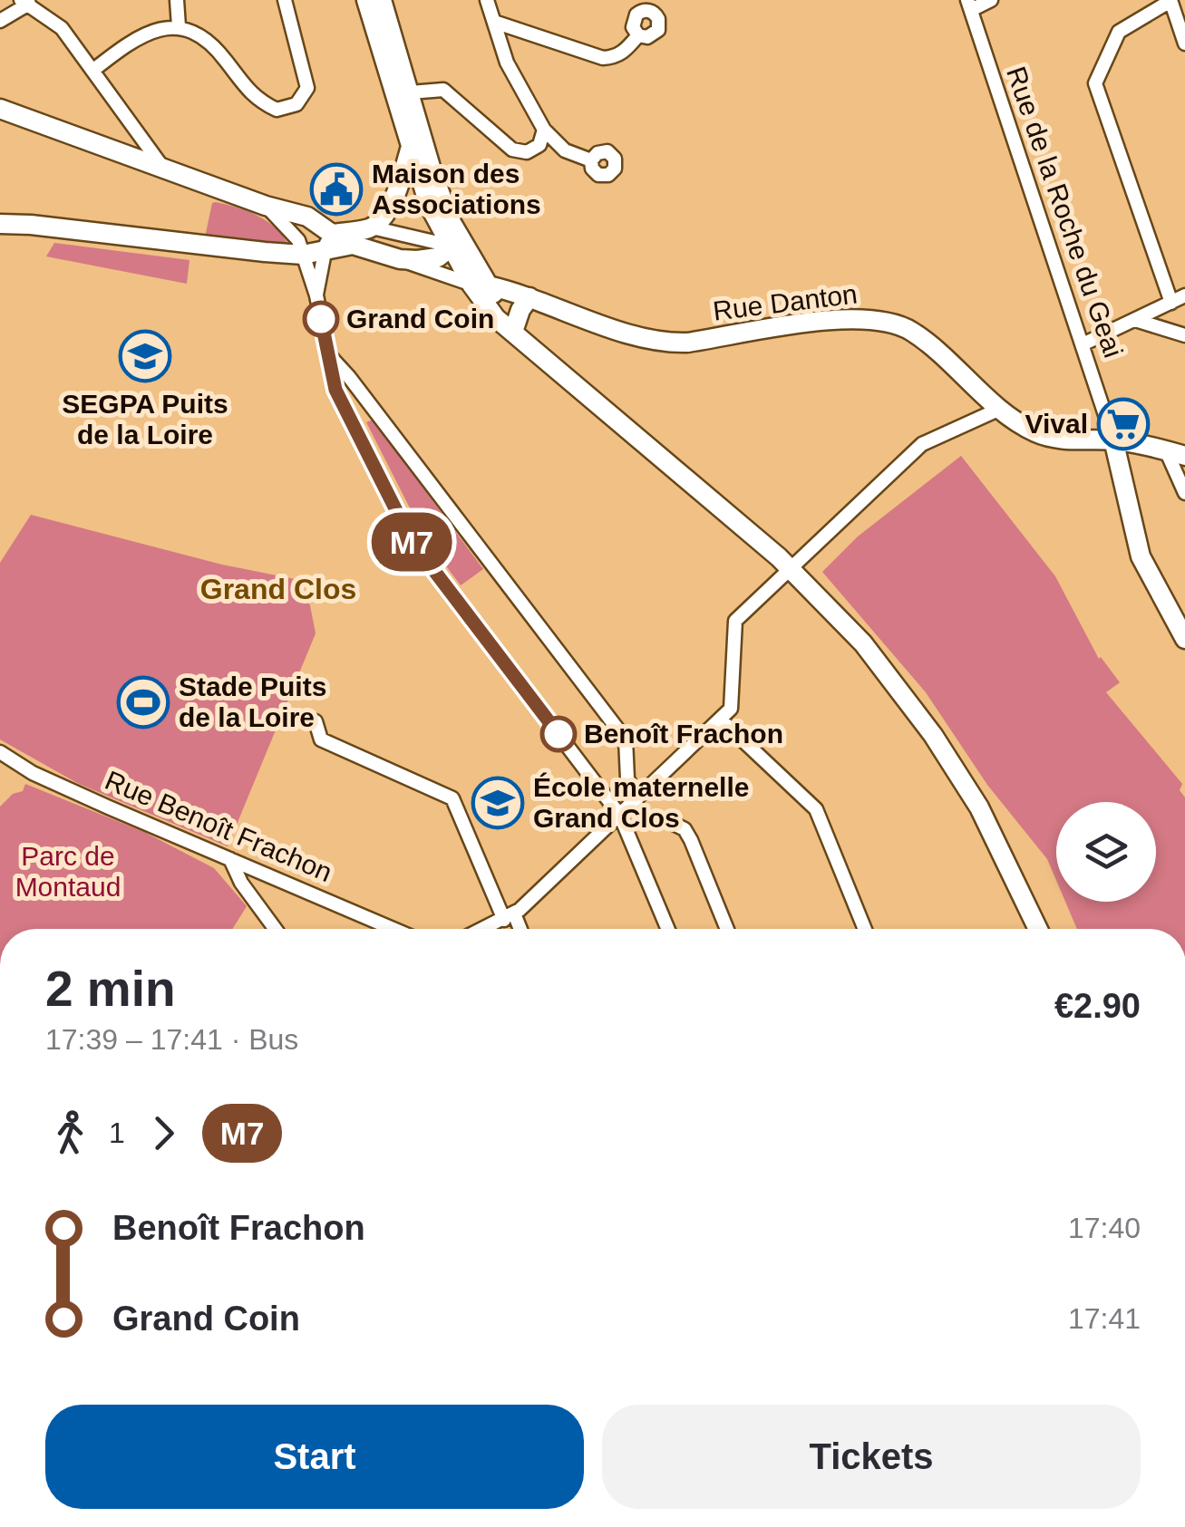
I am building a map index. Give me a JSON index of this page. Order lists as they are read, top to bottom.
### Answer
{
  "streets": {
    "street": ["Rue de la Roche du Geai", "Rue Danton", "Rue Benoît Frachon"]
  },
  "crossings": [
    ["Rue de la Roche du Geai", "Rue Danton"]
  ],
  "districts": ["Grand Clos"],
  "parks": ["Parc de Montaud"],
  "places": {
    "public building": ["Maison des Associations"],
    "other": ["Grand Coin", "Benoît Frachon"],
    "school or university": ["SEGPA Puits de la Loire", "École maternelle Grand Clos"],
    "supermarket": ["Vival"],
    "sports": ["Stade Puits de la Loire"]
  },
  "lines": ["bus line M7"],
  "page": {
    "on_map": "M7",
    "heading": ["2 min", "17:39 – 17:41 · Bus", "€2.90"],
    "legs": ["1", "M7"],
    "list": [
      {
        "name": "Benoît Frachon",
        "value": "17:40"
      },
      {
        "name": "Grand Coin",
        "value": "17:41"
      }
    ],
    "buttons": ["Start", "Tickets"]
  }
}
